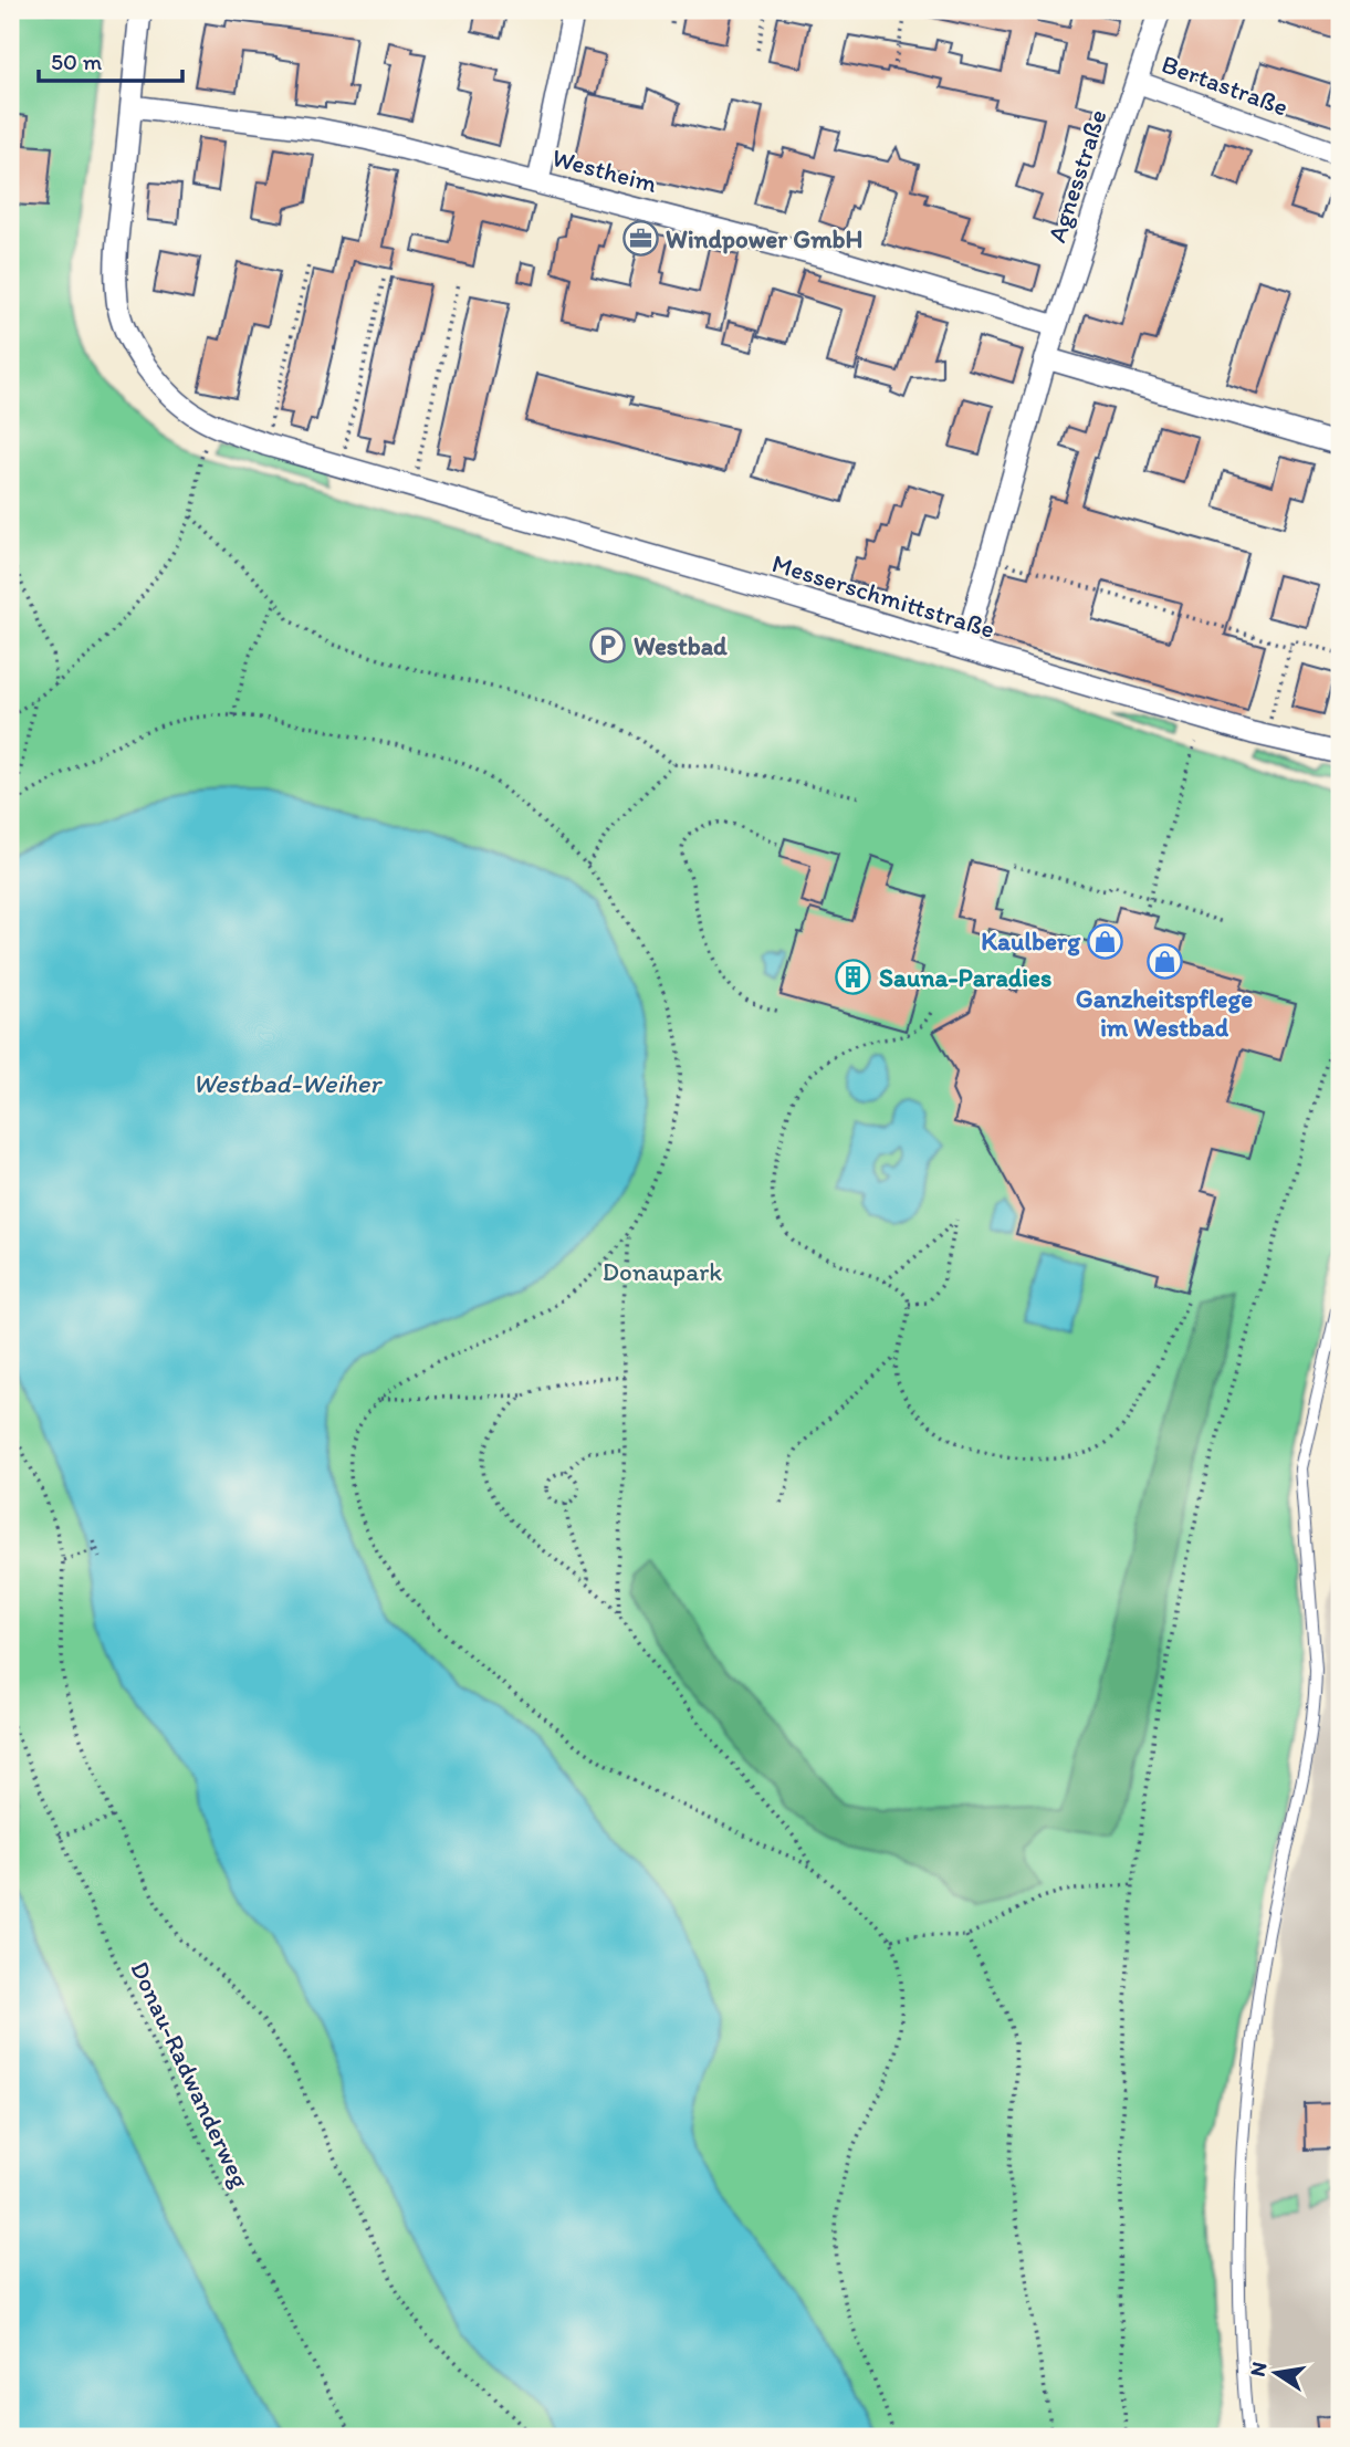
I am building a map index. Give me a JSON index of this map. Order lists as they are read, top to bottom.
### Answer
{
  "streets": {
    "street": [
      "Bertastraße",
      "Westheim",
      "Agnesstraße",
      "Messerschmittstraße"
    ],
    "path": ["Donau-Radwanderweg"]
  },
  "crossings": [
    ["Bertastraße", "Agnesstraße"],
    ["Westheim", "Agnesstraße"],
    ["Westheim", "Messerschmittstraße"],
    ["Agnesstraße", "Messerschmittstraße"]
  ],
  "water": ["Westbad-Weiher"],
  "parks": ["Donaupark"],
  "places": {
    "office": ["Windpower GmbH"],
    "parking": ["Westbad"],
    "shop": ["Kaulberg", "Ganzheitspflege im Westbad"],
    "building": ["Sauna-Paradies"]
  },
  "scale_bar": "50 m",
  "north": "left"
}
